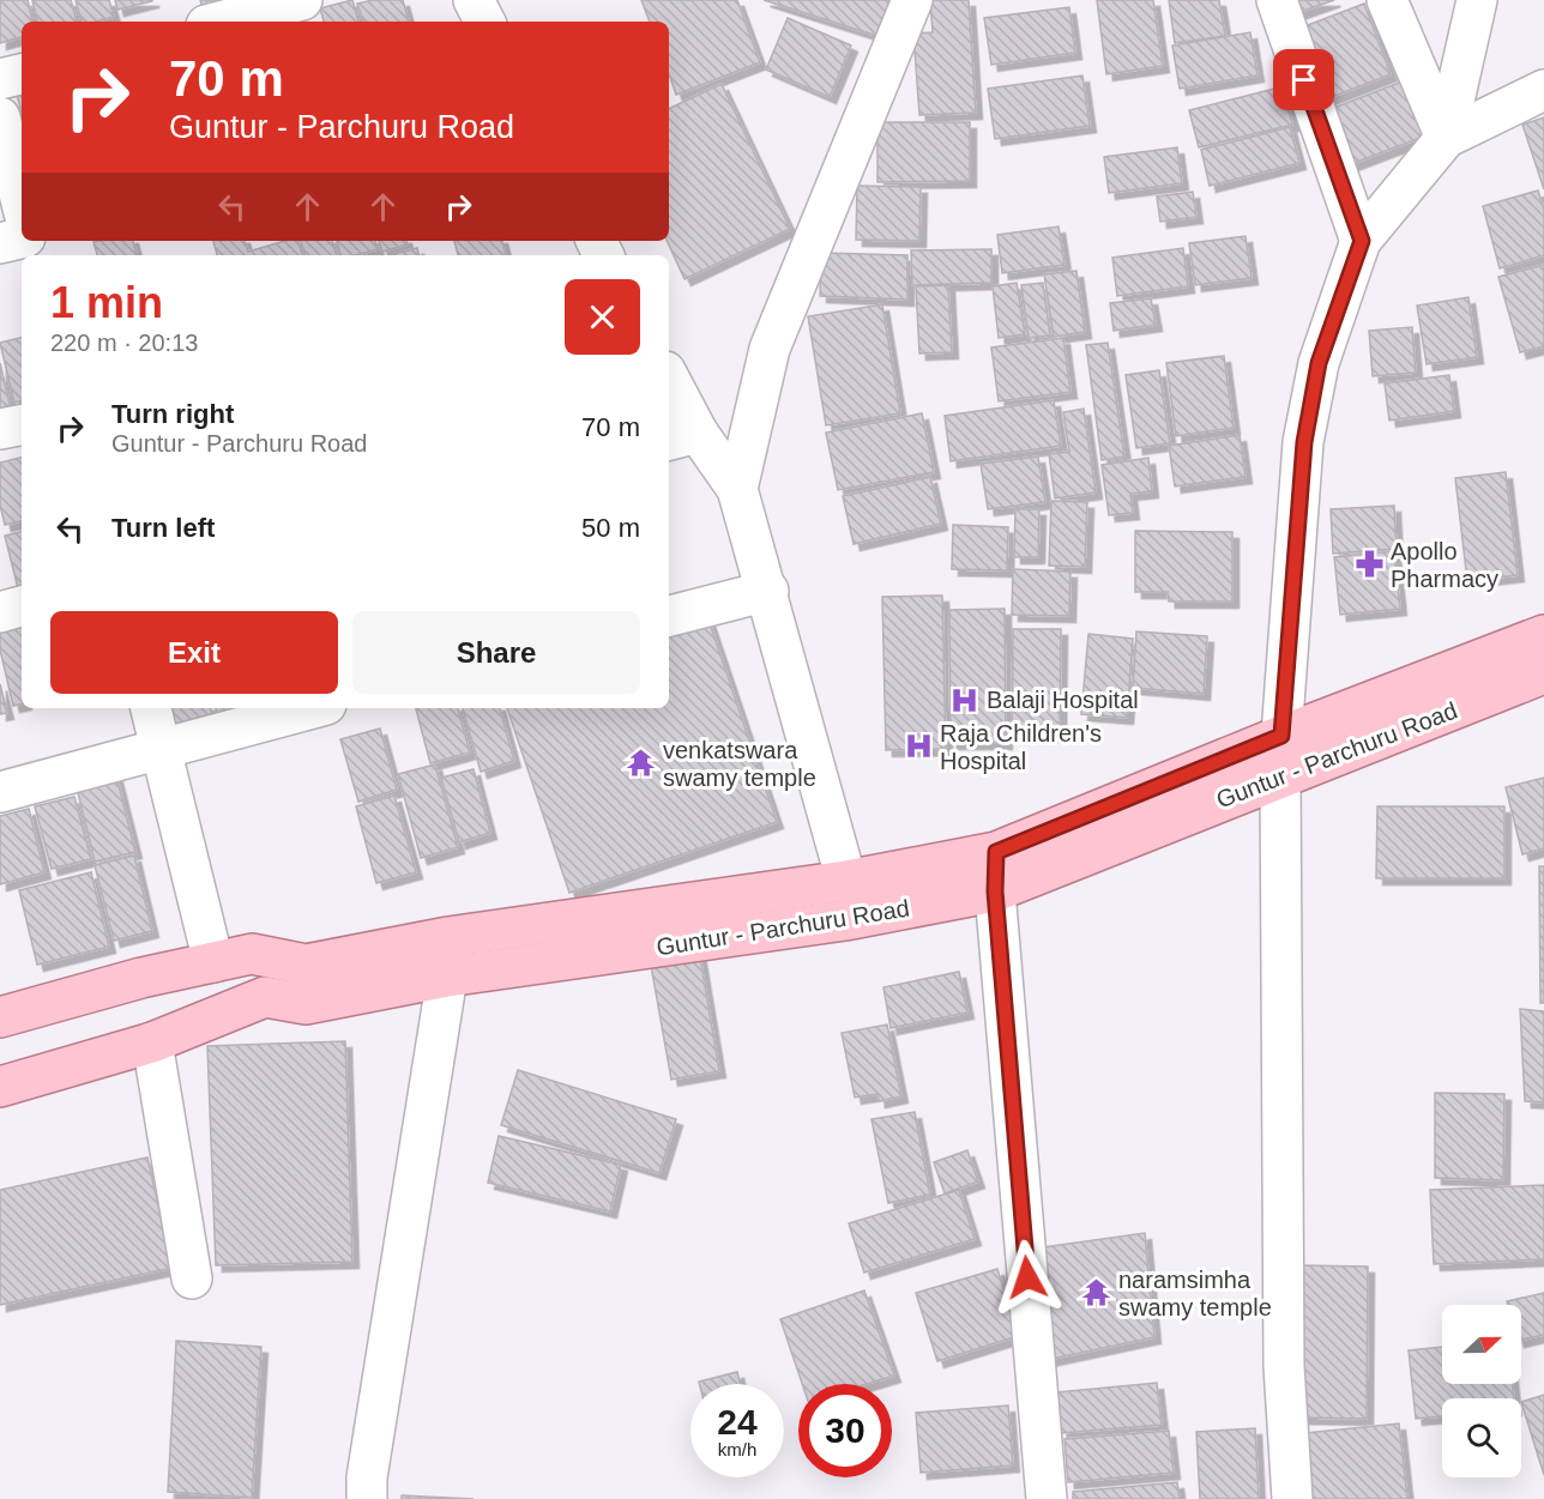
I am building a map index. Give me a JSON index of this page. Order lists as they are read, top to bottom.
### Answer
{
  "streets": {
    "main road": ["Guntur - Parchuru Road"]
  },
  "places": {
    "pharmacy": ["Apollo Pharmacy"],
    "hospital": ["Balaji Hospital", "Raja Children's Hospital"],
    "temple": ["venkatswara swamy temple", "naramsimha swamy temple"]
  },
  "north": "right",
  "page": {
    "turn": ["70 m", "Guntur - Parchuru Road"],
    "heading": ["1 min", "220 m · 20:13"],
    "list": [
      {
        "name": "Turn right",
        "note": "Guntur - Parchuru Road",
        "value": "70 m"
      },
      {
        "name": "Turn left",
        "value": "50 m"
      }
    ],
    "buttons": ["Exit", "Share"],
    "speed": "24 km/h",
    "limit": "30"
  }
}
